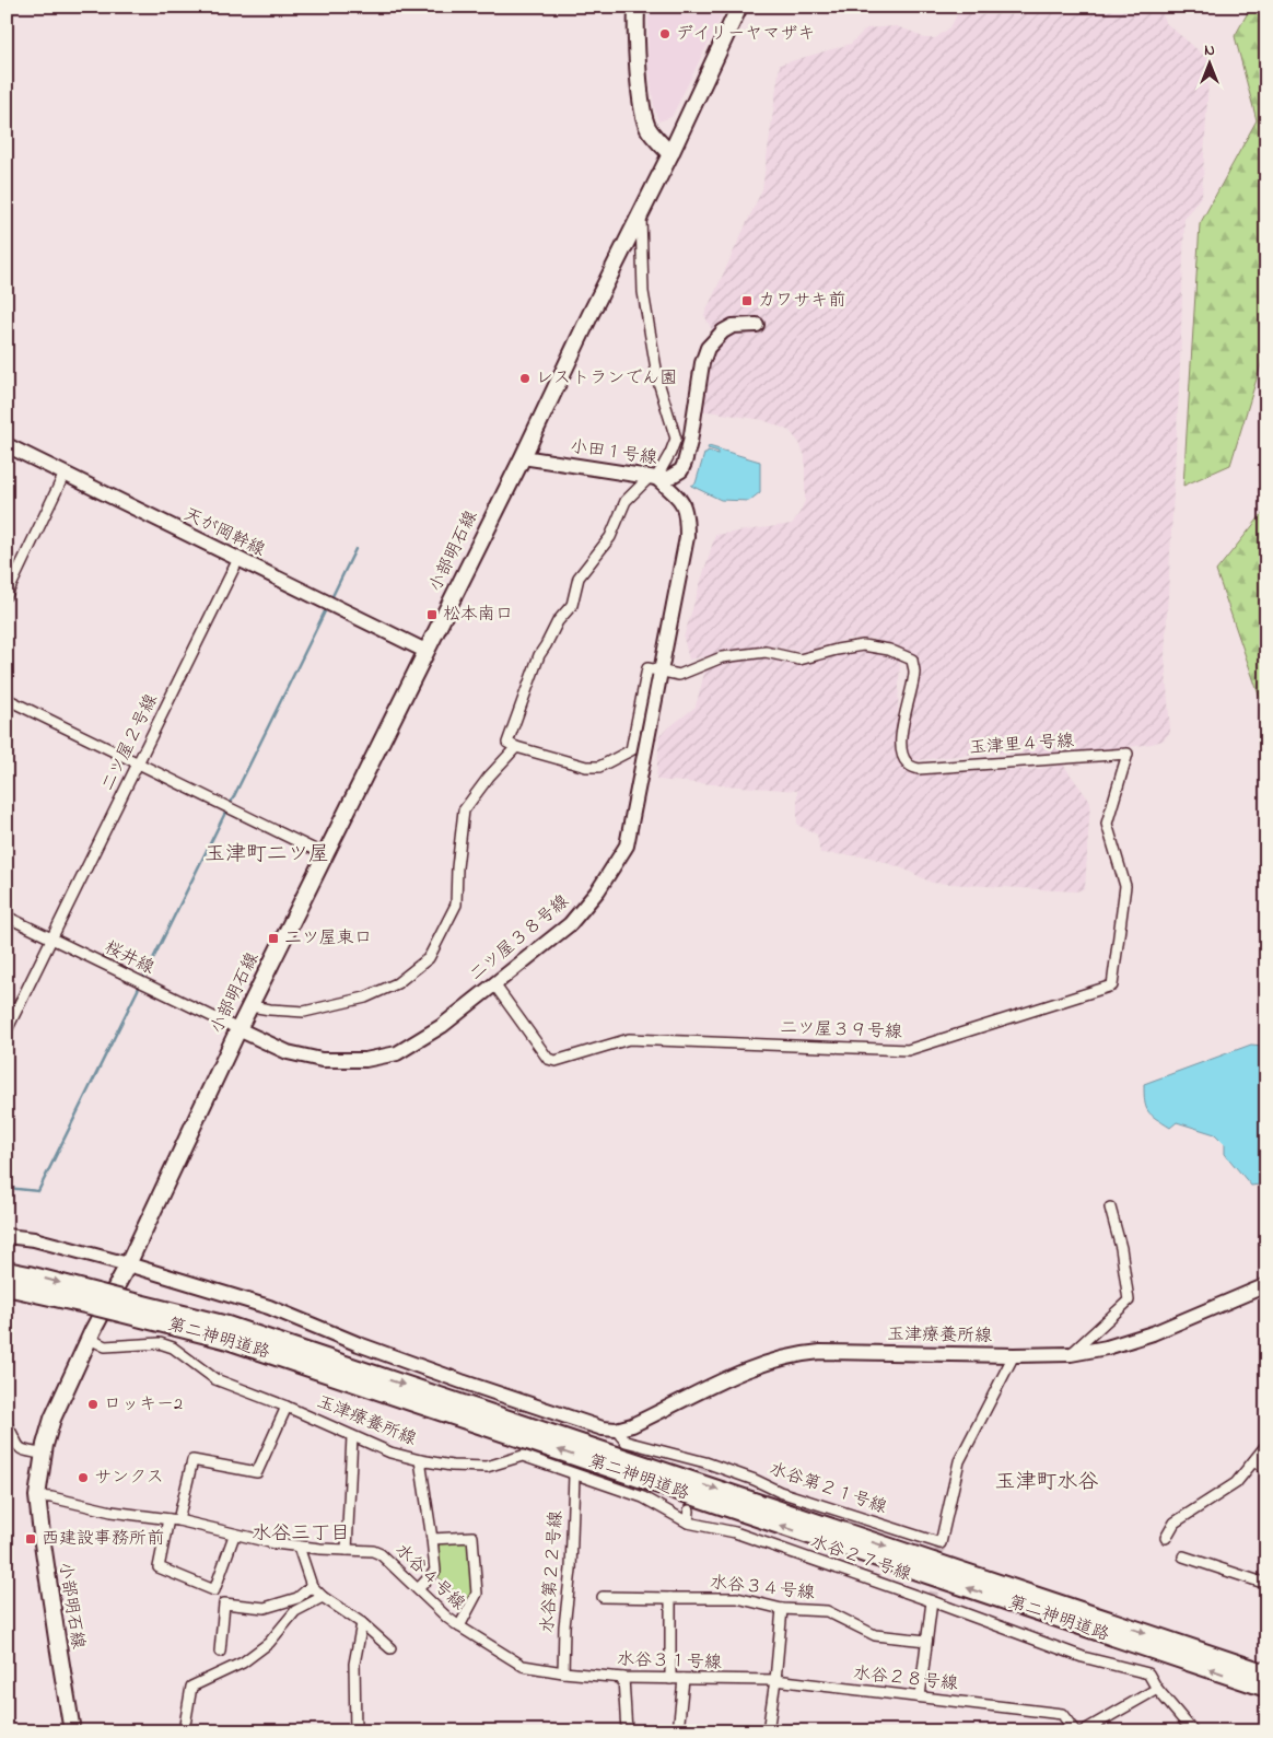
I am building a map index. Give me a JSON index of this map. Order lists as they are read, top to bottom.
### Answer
{
  "streets": {
    "highway": ["第二神明道路"],
    "main road": ["小部明石線"],
    "street": [
      "小田１号線",
      "天が岡幹線",
      "二ツ屋２号線",
      "玉津里４号線",
      "二ツ屋３８号線",
      "桜井線",
      "二ツ屋３９号線",
      "玉津療養所線",
      "水谷第２１号線",
      "水谷２７号線",
      "水谷第２２号線",
      "水谷４号線",
      "水谷３４号線",
      "水谷３１号線",
      "水谷２８号線"
    ]
  },
  "crossings": [
    ["小田１号線", "小部明石線"],
    ["小田１号線", "二ツ屋３８号線"],
    ["天が岡幹線", "小部明石線"],
    ["天が岡幹線", "二ツ屋２号線"],
    ["小部明石線", "二ツ屋３８号線"],
    ["小部明石線", "桜井線"],
    ["小部明石線", "玉津療養所線"],
    ["小部明石線", "水谷４号線"],
    ["二ツ屋２号線", "桜井線"],
    ["玉津里４号線", "二ツ屋３８号線"],
    ["玉津里４号線", "二ツ屋３９号線"],
    ["二ツ屋３８号線", "桜井線"],
    ["二ツ屋３８号線", "二ツ屋３９号線"],
    ["玉津療養所線", "水谷第２１号線"],
    ["玉津療養所線", "水谷２７号線"],
    ["玉津療養所線", "水谷第２２号線"],
    ["水谷第２２号線", "水谷４号線"],
    ["水谷第２２号線", "水谷３１号線"],
    ["水谷４号線", "水谷３１号線"],
    ["水谷３１号線", "水谷２８号線"]
  ],
  "districts": ["玉津町二ツ屋", "玉津町水谷", "水谷三丁目"],
  "places": {
    "other": [
      "デイリーヤマザキ",
      "レストランでん園",
      "ロッキー2",
      "サンクス"
    ],
    "transit": [
      "カワサキ前",
      "松本南口",
      "二ツ屋東口",
      "西建設事務所前"
    ]
  },
  "north": "top"
}
